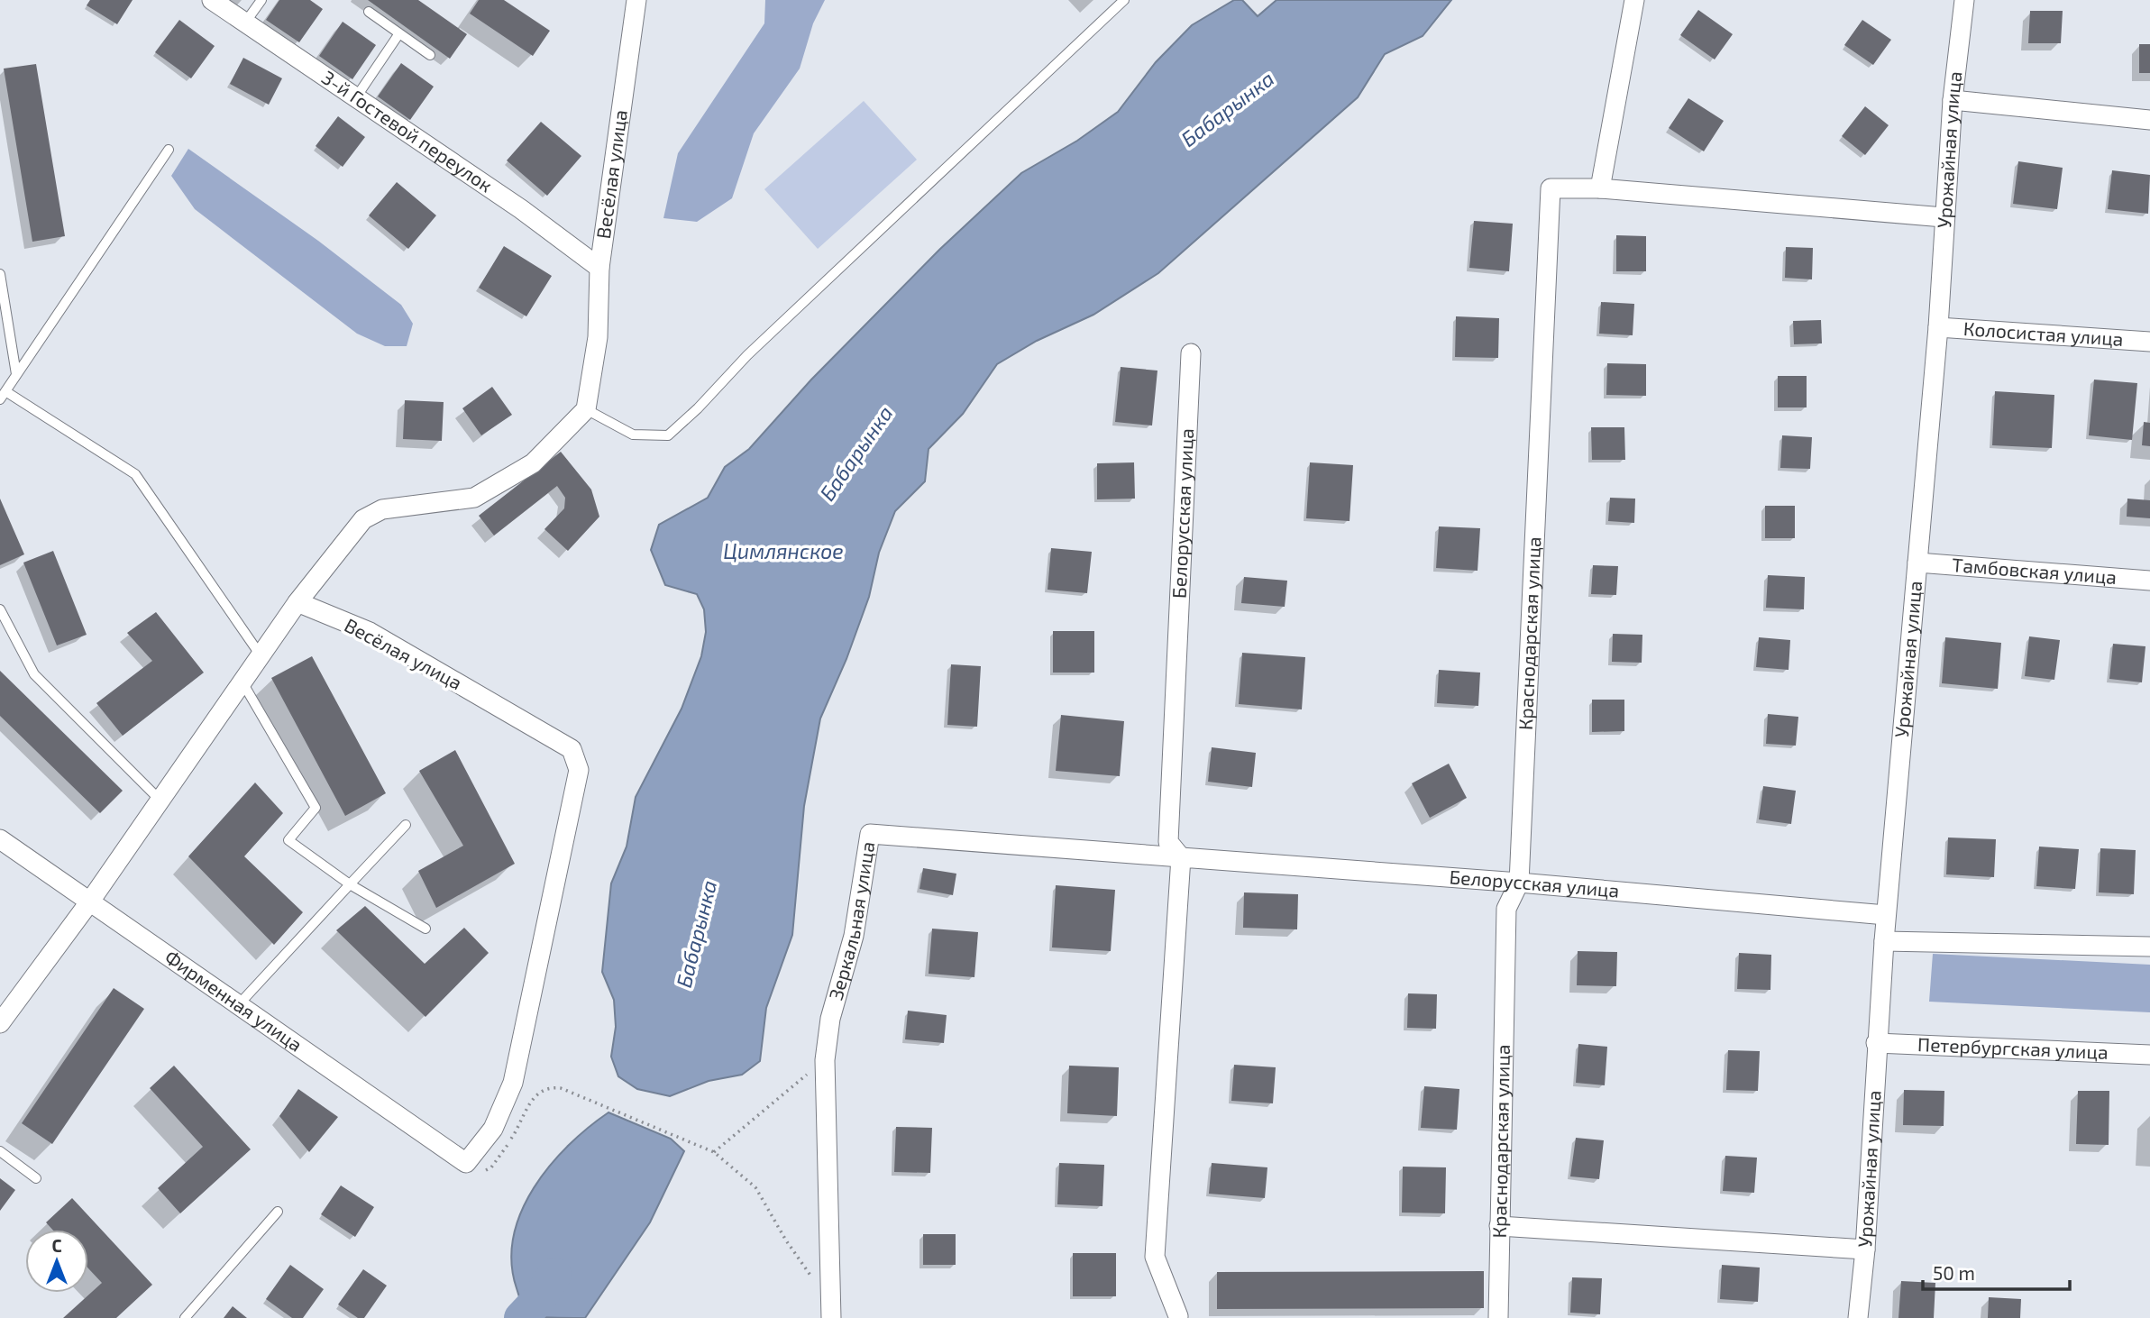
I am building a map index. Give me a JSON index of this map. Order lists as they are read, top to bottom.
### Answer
{
  "streets": {
    "street": [
      "3-й Гостевой переулок",
      "Урожайная улица",
      "Весёлая улица",
      "Колосистая улица",
      "Белорусская улица",
      "Тамбовская улица",
      "Краснодарская улица",
      "Зеркальная улица",
      "Фирменная улица",
      "Петербургская улица"
    ]
  },
  "crossings": [
    ["3-й Гостевой переулок", "Весёлая улица"],
    ["Урожайная улица", "Колосистая улица"],
    ["Урожайная улица", "Белорусская улица"],
    ["Урожайная улица", "Тамбовская улица"],
    ["Урожайная улица", "Петербургская улица"],
    ["Весёлая улица", "Фирменная улица"],
    ["Белорусская улица", "Краснодарская улица"],
    ["Белорусская улица", "Зеркальная улица"]
  ],
  "water": ["Бабарынка", "Цимлянское"],
  "scale_bar": "50 m",
  "north": "top"
}
